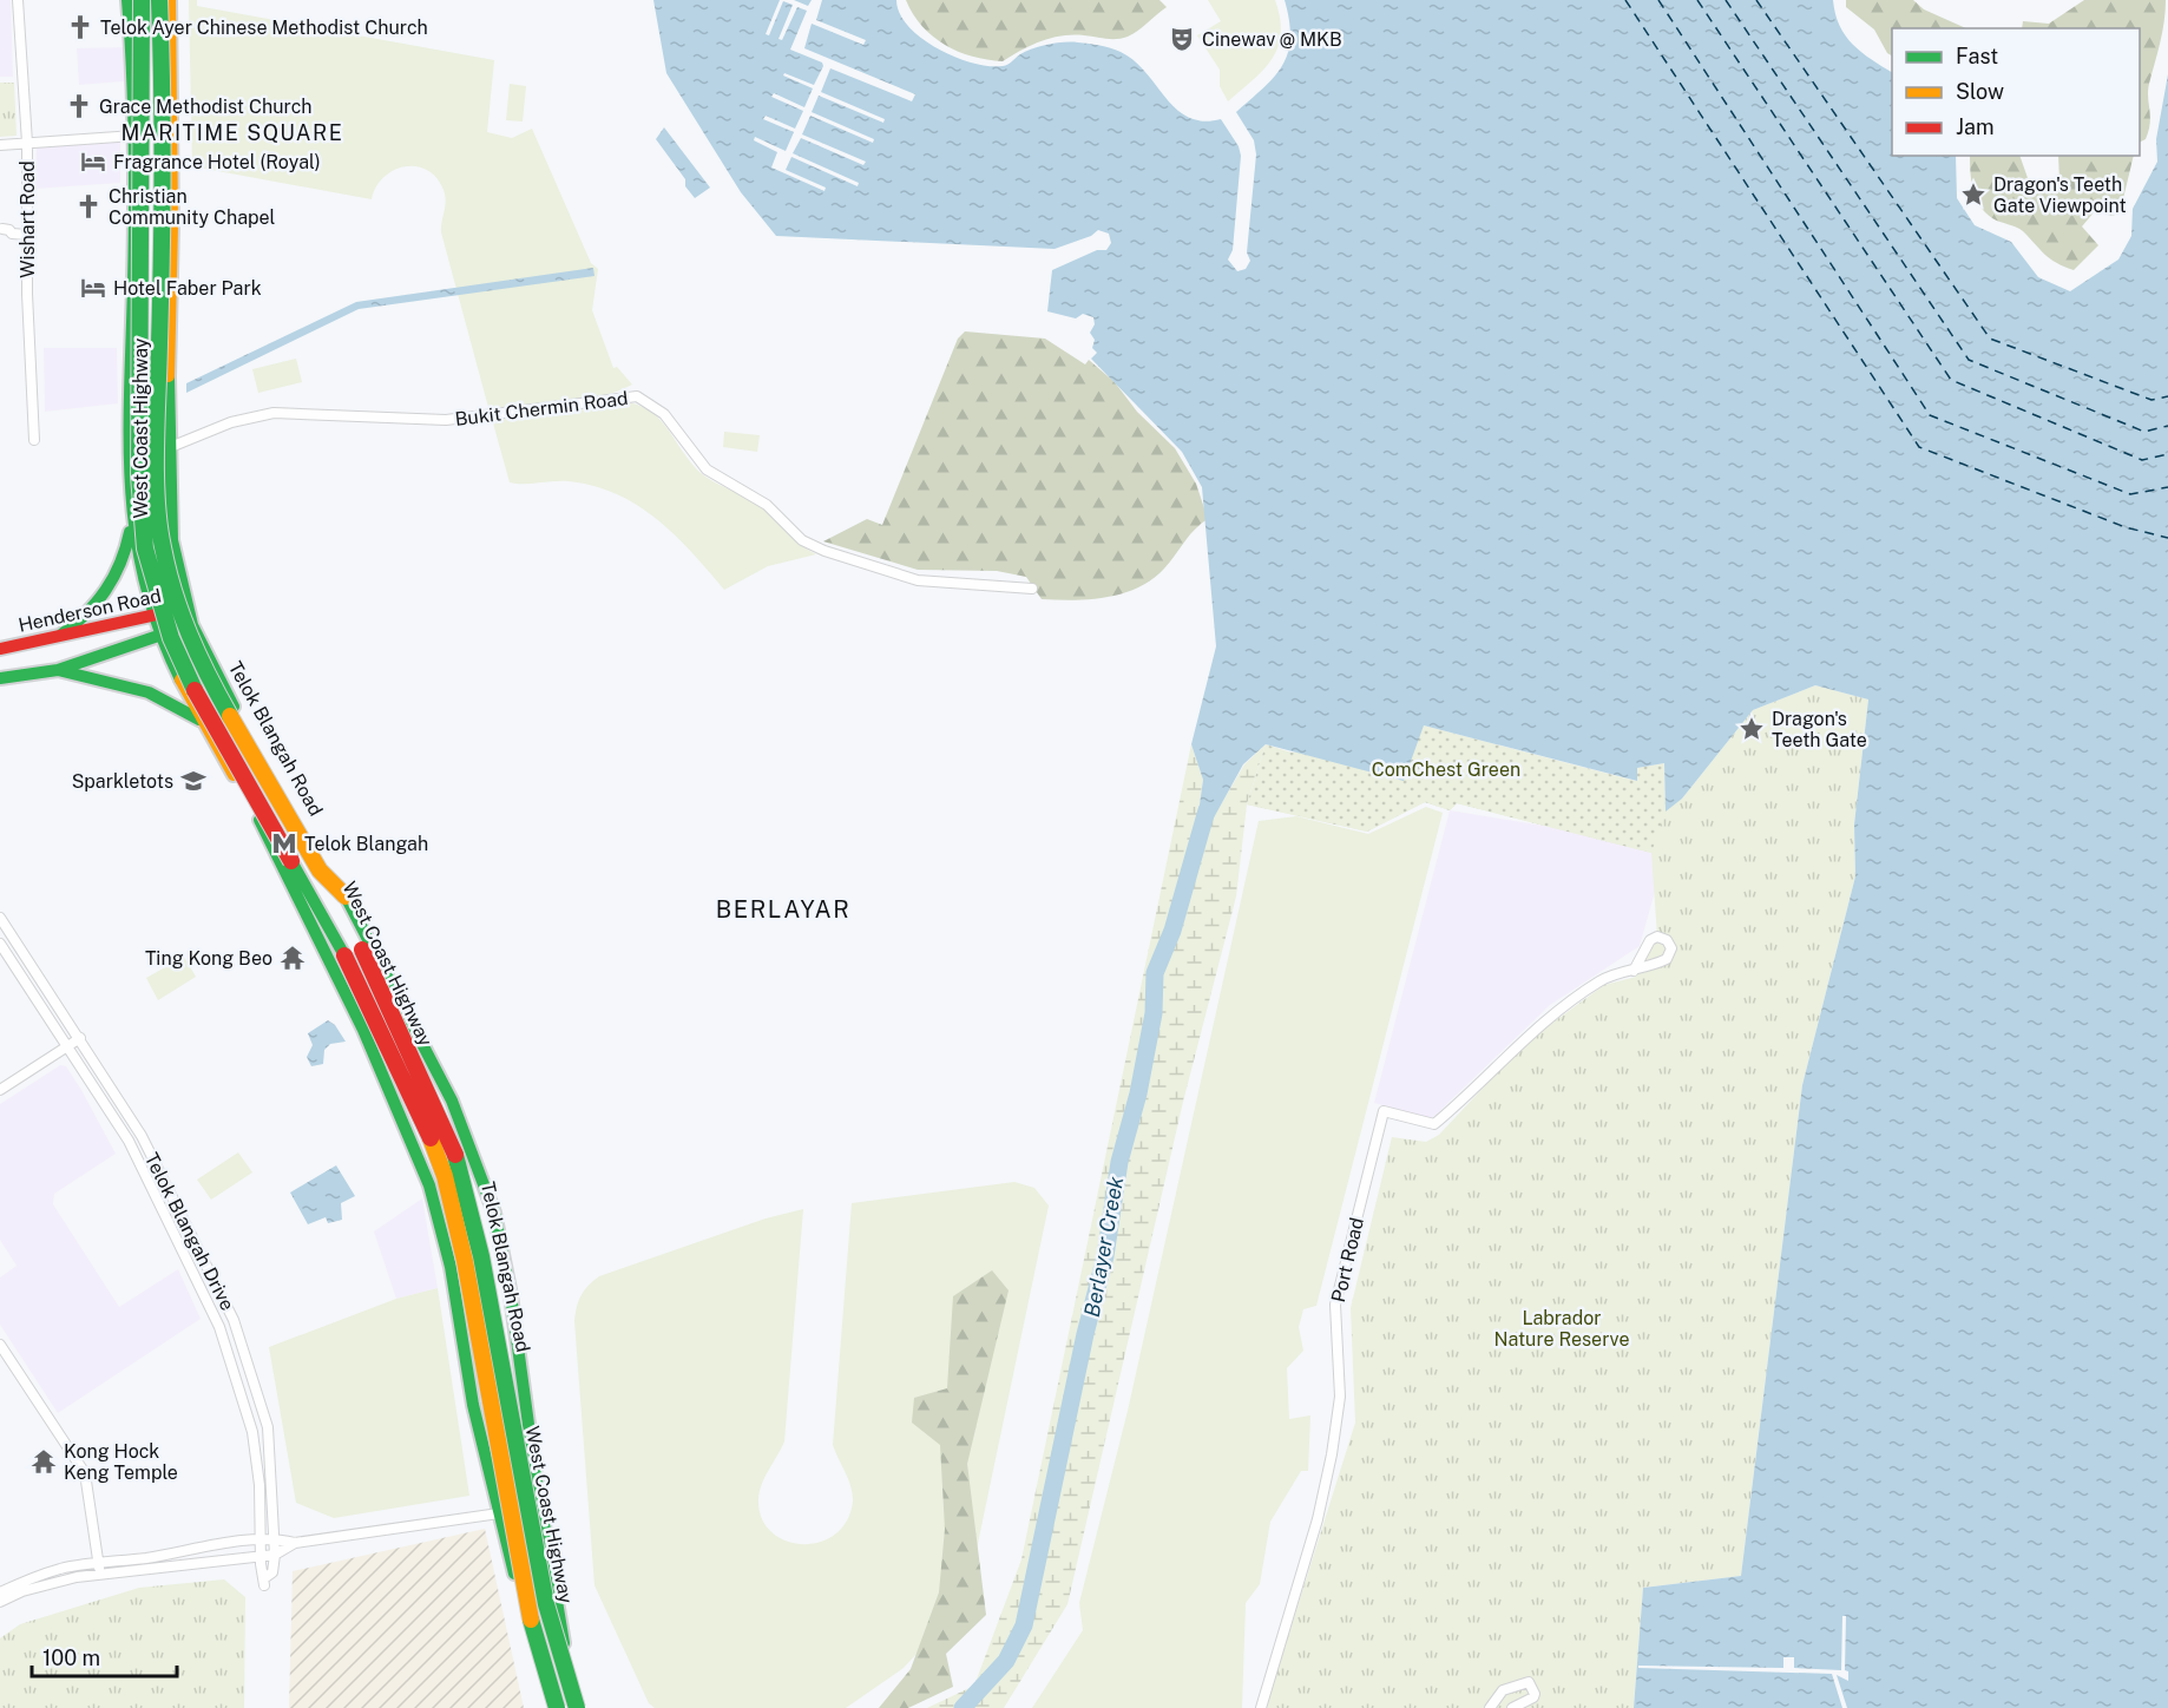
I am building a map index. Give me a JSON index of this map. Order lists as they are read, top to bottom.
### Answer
{
  "streets": {
    "main road": ["West Coast Highway", "Henderson Road", "Telok Blangah Road"],
    "street": [
      "Wishart Road",
      "Bukit Chermin Road",
      "Telok Blangah Drive",
      "Port Road"
    ]
  },
  "crossings": [
    ["Bukit Chermin Road", "Telok Blangah Road"],
    ["Henderson Road", "Telok Blangah Road"]
  ],
  "districts": ["MARITIME SQUARE", "BERLAYAR"],
  "water": ["Berlayer Creek"],
  "parks": ["ComChest Green", "Labrador Nature Reserve"],
  "places": {
    "church": ["Telok Ayer Chinese Methodist Church", "Grace Methodist Church", "Christian Community Chapel"],
    "theatre": ["Cinewav @ MKB"],
    "hotel": ["Fragrance Hotel (Royal)", "Hotel Faber Park"],
    "place": ["Dragon's Teeth Gate Viewpoint", "Dragon's Teeth Gate"],
    "school or university": ["Sparkletots"],
    "metro station": ["Telok Blangah"],
    "temple": ["Ting Kong Beo", "Kong Hock Keng Temple"]
  },
  "legend": ["Fast", "Slow", "Jam"],
  "scale_bar": "100 m"
}
